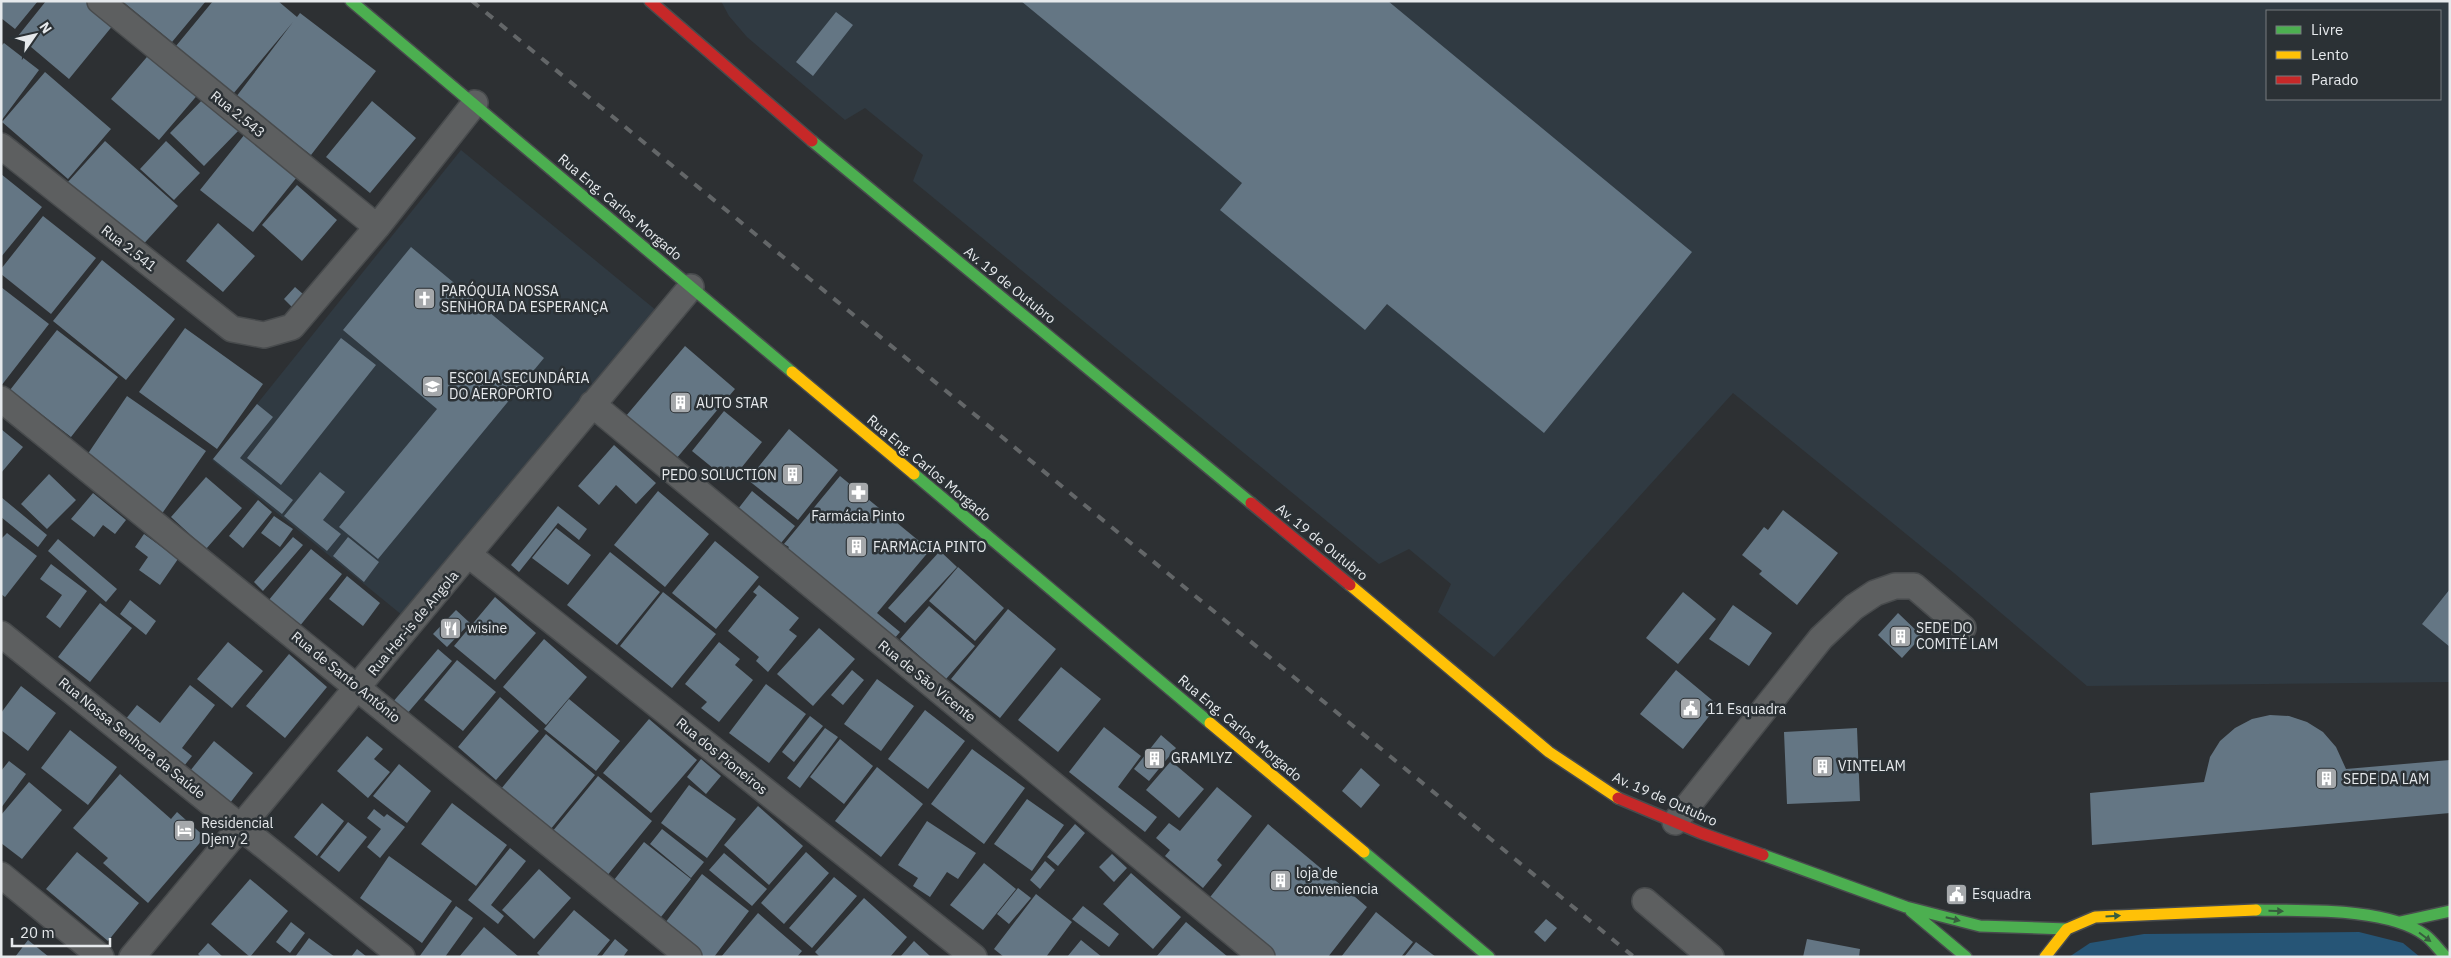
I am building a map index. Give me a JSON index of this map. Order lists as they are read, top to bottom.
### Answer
{
  "streets": {
    "street": [
      "Rua 2.543",
      "Rua Eng. Carlos Morgado",
      "Rua 2.541",
      "Av. 19 de Outubro",
      "Rua Her-is de Angola",
      "Rua de Santo António",
      "Rua de São Vicente",
      "Rua Nossa Senhora da Saúde",
      "Rua dos Pioneiros"
    ]
  },
  "crossings": [
    ["Rua 2.543", "Rua 2.541"],
    ["Rua Eng. Carlos Morgado", "Rua Her-is de Angola"],
    ["Rua Her-is de Angola", "Rua de Santo António"],
    ["Rua Her-is de Angola", "Rua de São Vicente"],
    ["Rua Her-is de Angola", "Rua Nossa Senhora da Saúde"],
    ["Rua Her-is de Angola", "Rua dos Pioneiros"]
  ],
  "places": {
    "church": ["PARÓQUIA NOSSA SENHORA DA ESPERANÇA"],
    "school or university": ["ESCOLA SECUNDÁRIA DO AEROPORTO"],
    "building": [
      "AUTO STAR",
      "PEDO SOLUCTION",
      "FARMACIA PINTO",
      "SEDE DO COMITÉ LAM",
      "GRAMLYZ",
      "VINTELAM",
      "SEDE DA LAM",
      "loja de conveniencia"
    ],
    "pharmacy": ["Farmácia Pinto"],
    "restaurant": ["wisine"],
    "public building": ["11 Esquadra", "Esquadra"],
    "hotel": ["Residencial Djeny 2"]
  },
  "legend": ["Livre", "Lento", "Parado"],
  "scale_bar": "20 m",
  "north": "top right"
}
